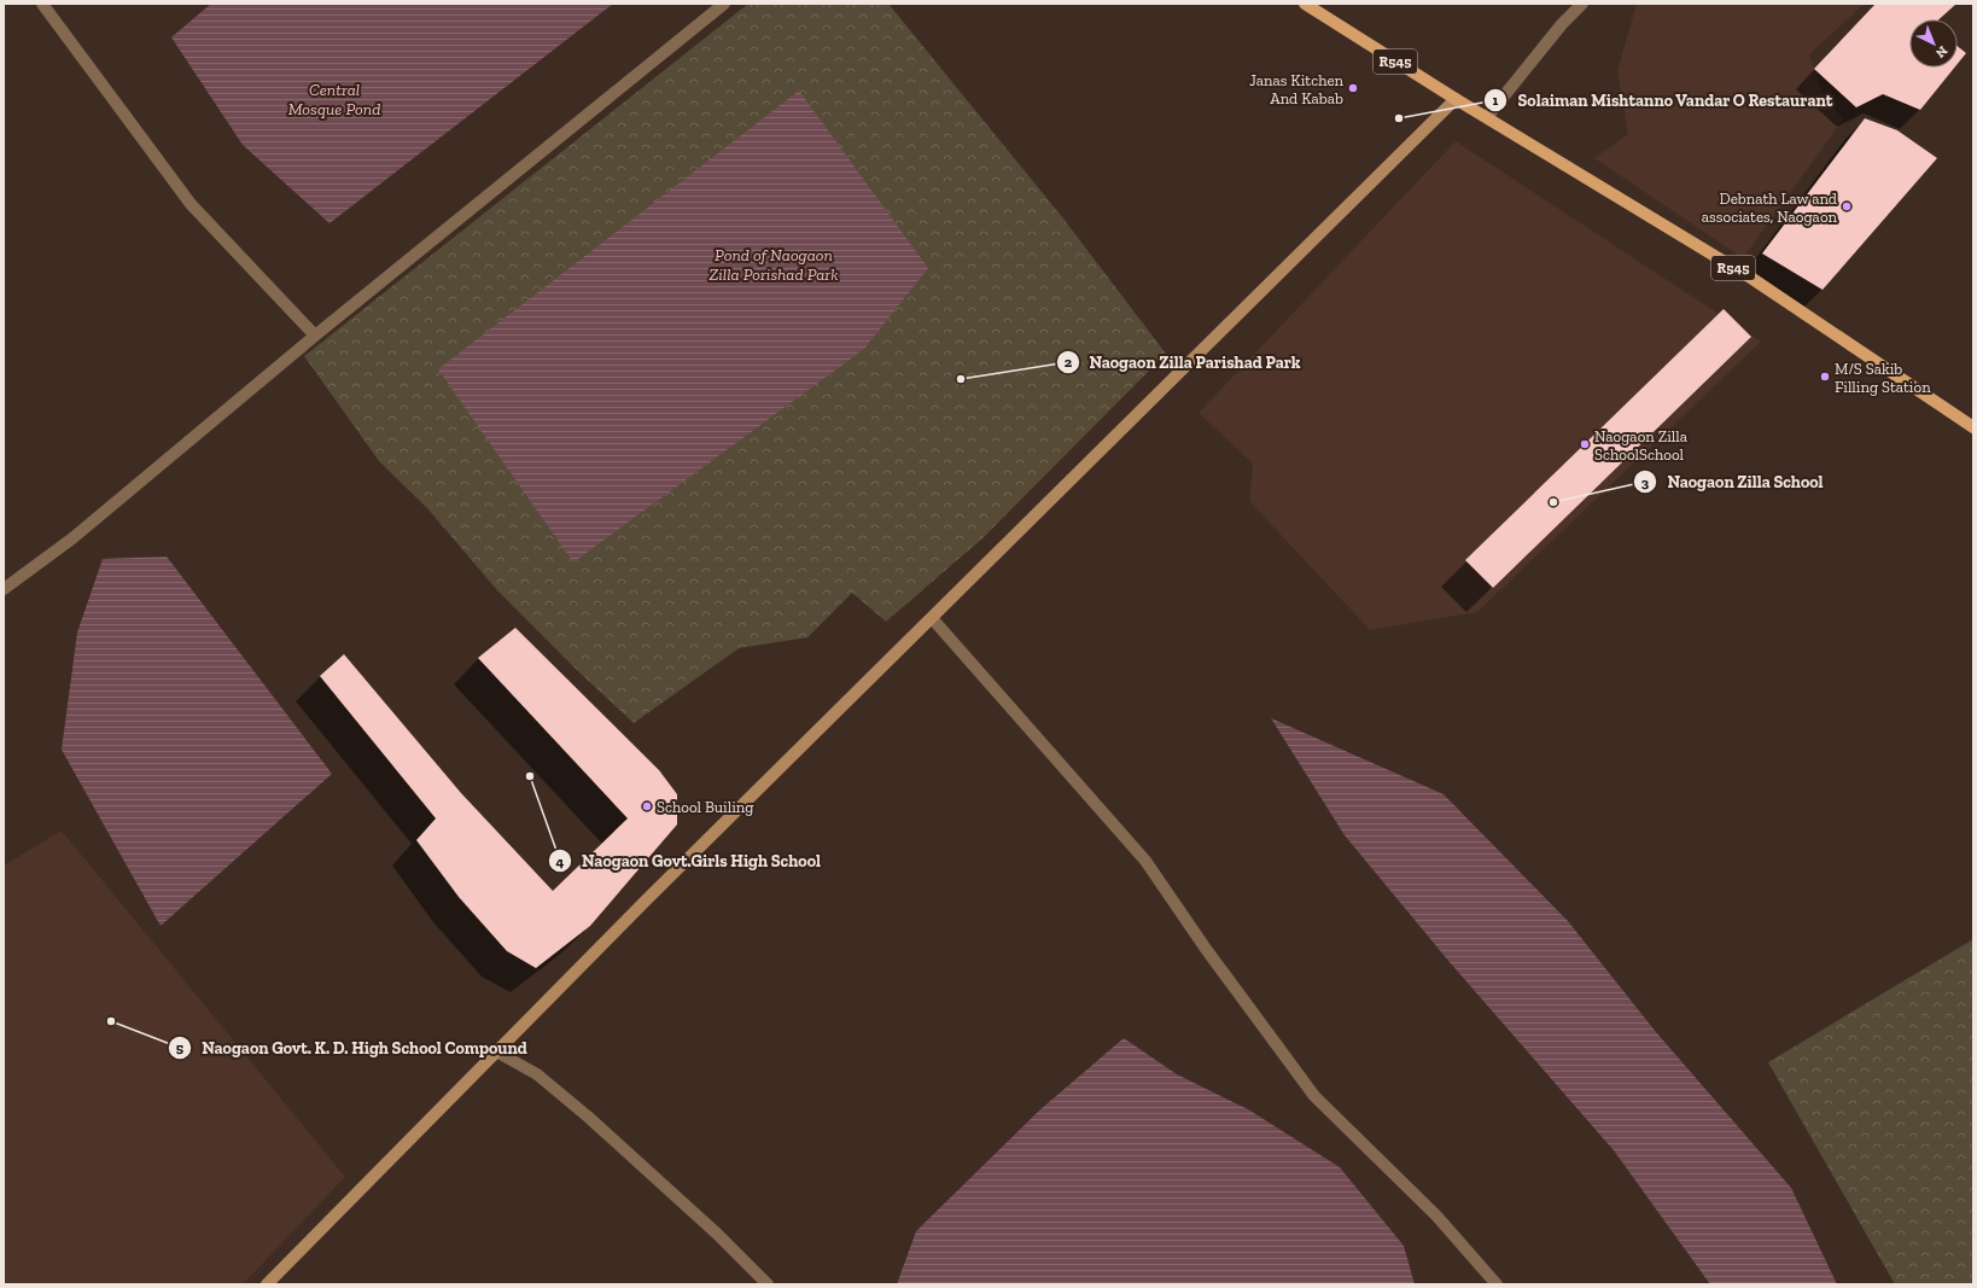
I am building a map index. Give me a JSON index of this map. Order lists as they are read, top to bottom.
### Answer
{
  "streets": {
    "main road": ["R545"]
  },
  "water": ["Central Mosque Pond", "Pond of Naogaon Zilla Porishad Park"],
  "places": [
    "Janas Kitchen And Kabab",
    "Solaiman Mishtanno Vandar O Restaurant",
    "Debnath Law and associates, Naogaon",
    "M/S Sakib Filling Station",
    "Naogaon Zilla Parishad Park",
    "Naogaon Zilla SchoolSchool",
    "Naogaon Zilla School",
    "Naogaon Govt.Girls High School",
    "School Builing",
    "Naogaon Govt. K. D. High School Compound"
  ],
  "north": "bottom right"
}
